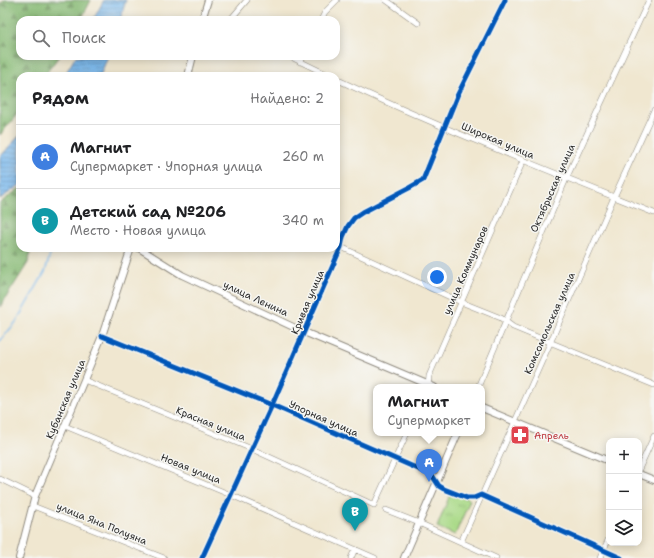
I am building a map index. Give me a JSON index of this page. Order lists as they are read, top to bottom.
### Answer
{
  "streets": {
    "street": [
      "Широкая улица",
      "Октябрьская улица",
      "улица Коммунаров",
      "улица Ленина",
      "Кривая улица",
      "Комсомольская улица",
      "Кубанская улица",
      "Упорная улица",
      "Красная улица",
      "Новая улица",
      "улица Яна Полуяна"
    ]
  },
  "crossings": [
    ["Широкая улица", "Октябрьская улица"],
    ["Широкая улица", "улица Коммунаров"],
    ["Широкая улица", "Кривая улица"],
    ["Широкая улица", "Комсомольская улица"],
    ["улица Ленина", "Кривая улица"],
    ["Кривая улица", "Упорная улица"],
    ["Кривая улица", "Красная улица"],
    ["Кривая улица", "Новая улица"],
    ["Комсомольская улица", "Упорная улица"],
    ["Кубанская улица", "Упорная улица"],
    ["Кубанская улица", "Красная улица"],
    ["Кубанская улица", "Новая улица"],
    ["Кубанская улица", "улица Яна Полуяна"],
    ["Упорная улица", "Красная улица"]
  ],
  "places": {
    "pharmacy": ["Апрель"]
  },
  "page": {
    "search": "Поиск",
    "heading": ["Рядом", "Найдено: 2"],
    "list": [
      {
        "mark": "A",
        "name": "Магнит",
        "note": "Супермаркет · Упорная улица",
        "value": "260 m"
      },
      {
        "mark": "B",
        "name": "Детский сад №206",
        "note": "Место · Новая улица",
        "value": "340 m"
      }
    ],
    "popup": ["Магнит", "Супермаркет"],
    "map_buttons": ["+", "−"],
    "pins": ["A", "B"]
  }
}
